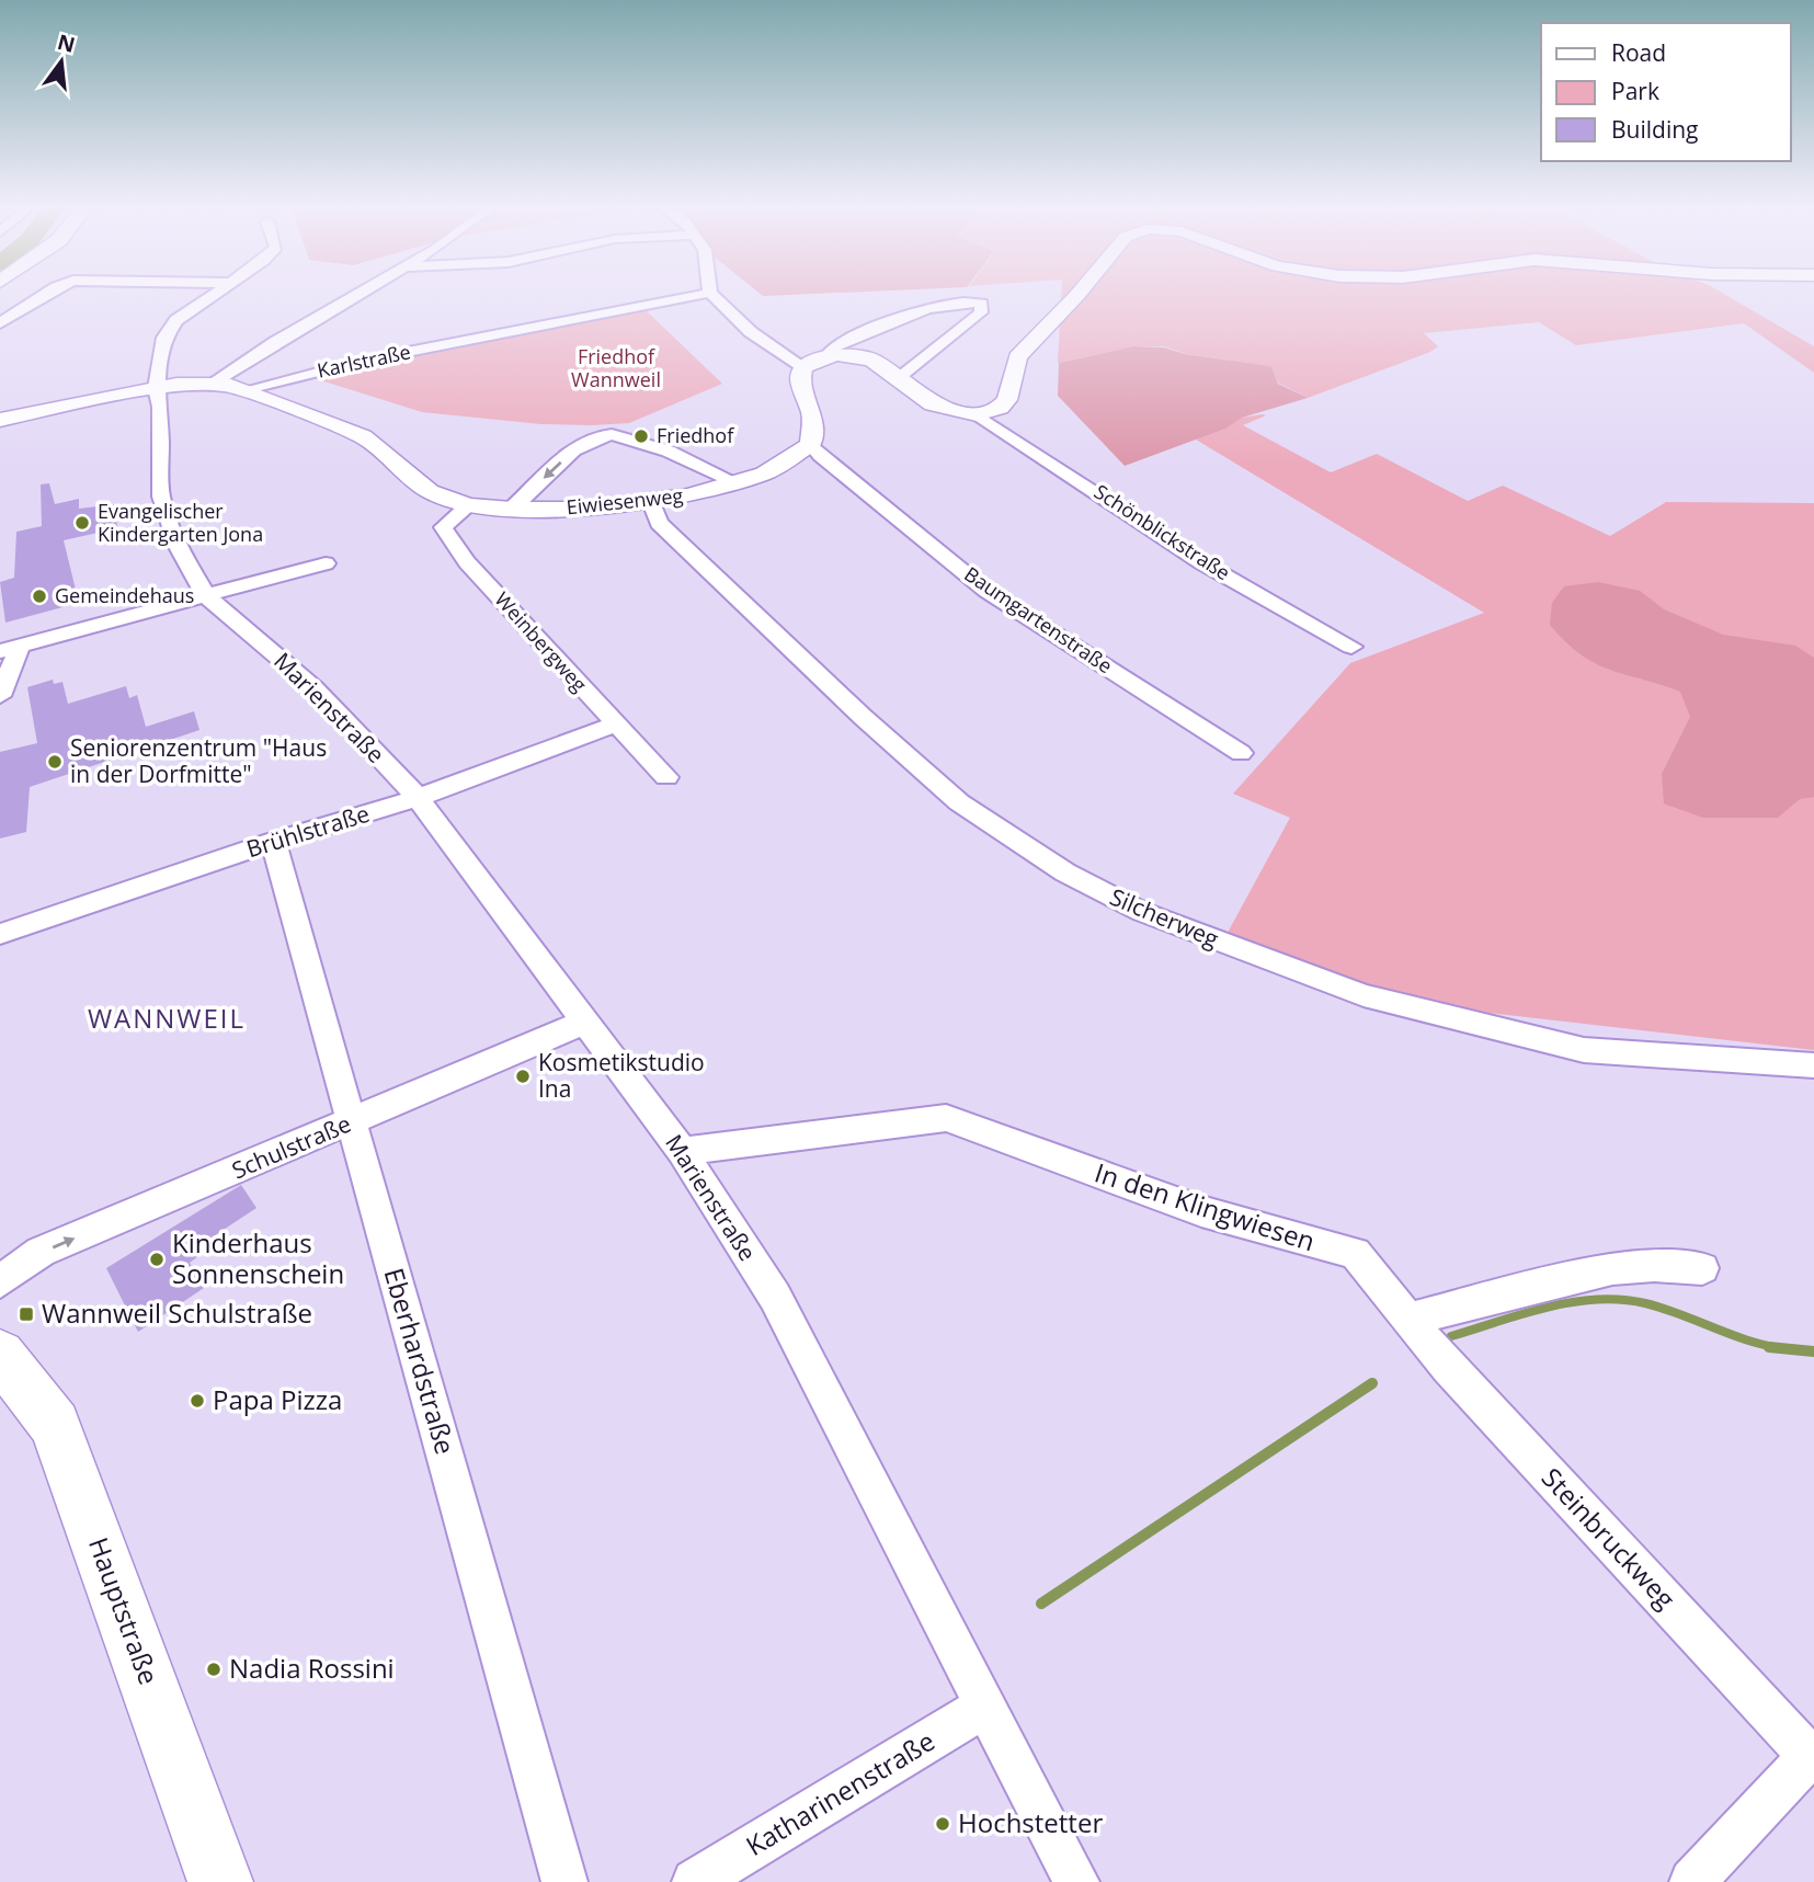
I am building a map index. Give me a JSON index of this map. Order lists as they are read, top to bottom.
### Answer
{
  "streets": {
    "main road": ["Hauptstraße"],
    "street": [
      "Karlstraße",
      "Eiwiesenweg",
      "Schönblickstraße",
      "Baumgartenstraße",
      "Weinbergweg",
      "Marienstraße",
      "Brühlstraße",
      "Silcherweg",
      "Schulstraße",
      "In den Klingwiesen",
      "Eberhardstraße",
      "Steinbruckweg",
      "Katharinenstraße"
    ]
  },
  "crossings": [
    ["Karlstraße", "Eiwiesenweg"],
    ["Eiwiesenweg", "Baumgartenstraße"],
    ["Eiwiesenweg", "Weinbergweg"],
    ["Eiwiesenweg", "Marienstraße"],
    ["Eiwiesenweg", "Silcherweg"],
    ["Weinbergweg", "Brühlstraße"],
    ["Marienstraße", "Brühlstraße"],
    ["Marienstraße", "Schulstraße"],
    ["Marienstraße", "In den Klingwiesen"],
    ["Marienstraße", "Katharinenstraße"],
    ["Brühlstraße", "Eberhardstraße"],
    ["Schulstraße", "Eberhardstraße"],
    ["In den Klingwiesen", "Steinbruckweg"]
  ],
  "one_way": ["Schulstraße"],
  "districts": ["WANNWEIL"],
  "parks": ["Friedhof Wannweil"],
  "places": {
    "other": [
      "Friedhof",
      "Evangelischer Kindergarten Jona",
      "Gemeindehaus",
      "Seniorenzentrum \"Haus in der Dorfmitte\"",
      "Kosmetikstudio Ina",
      "Kinderhaus Sonnenschein",
      "Papa Pizza",
      "Nadia Rossini",
      "Hochstetter"
    ],
    "transit": ["Wannweil Schulstraße"]
  },
  "legend": ["Road", "Park", "Building"],
  "north": "top"
}
